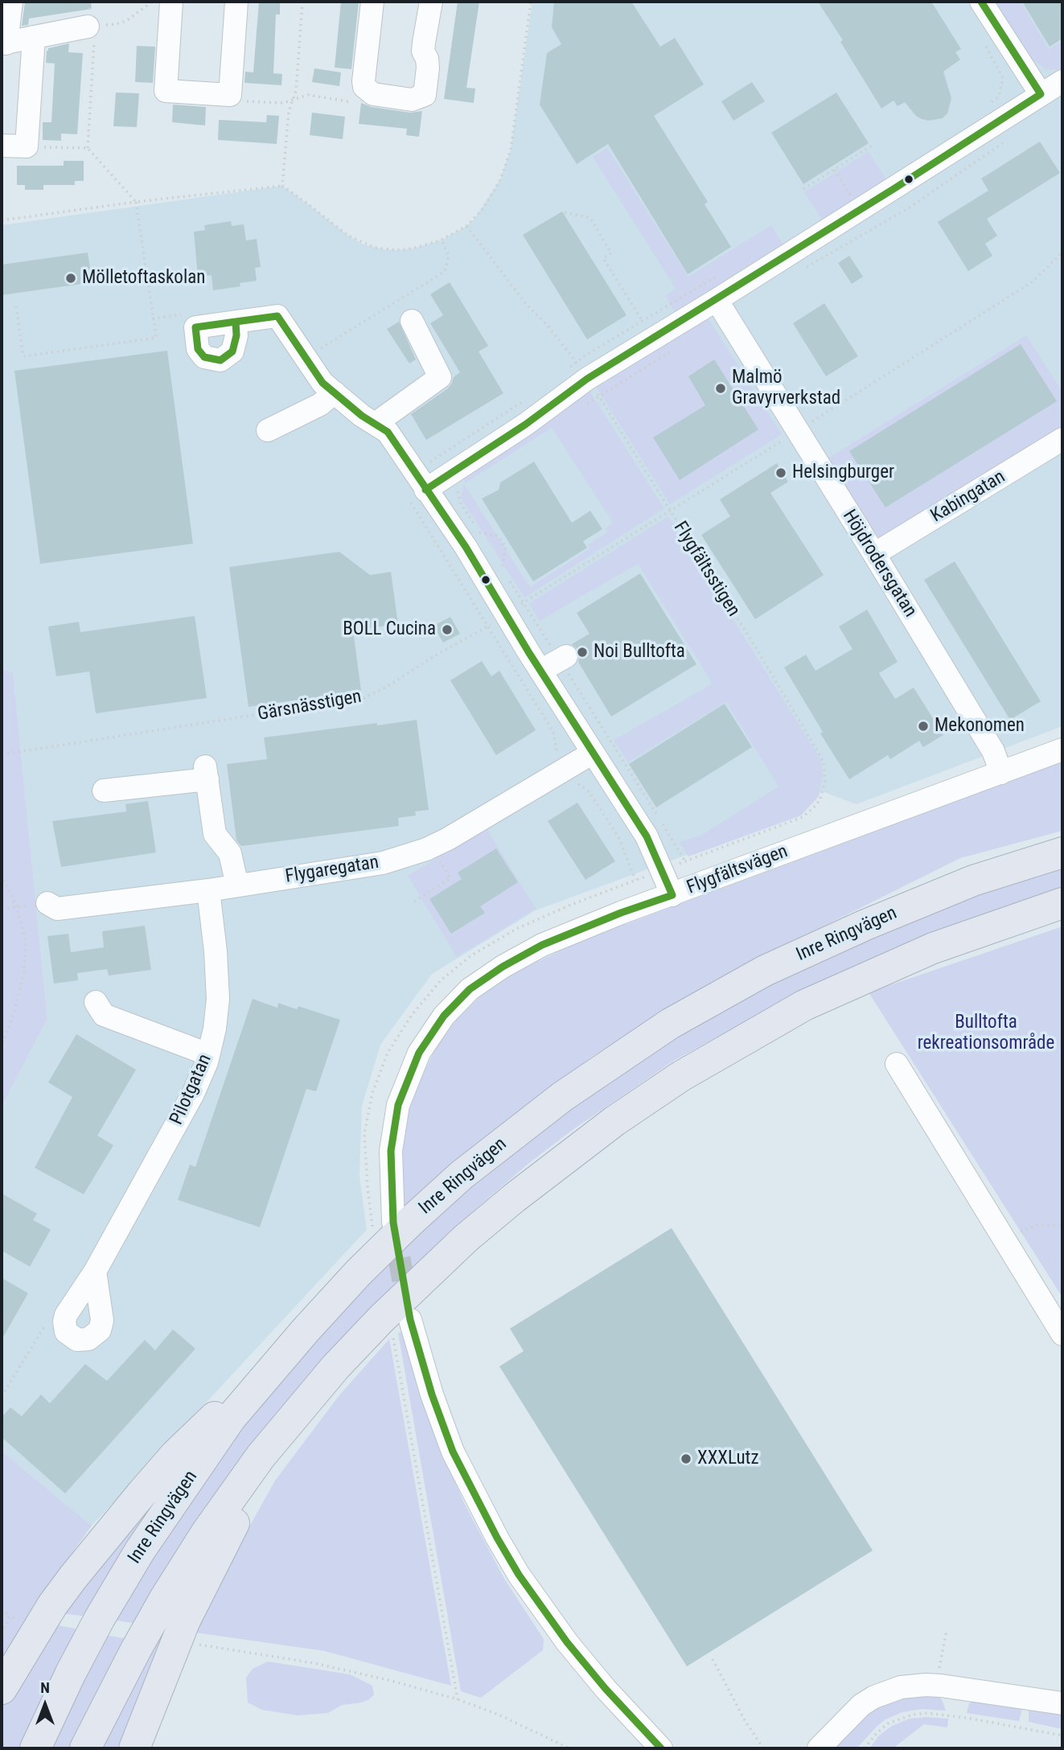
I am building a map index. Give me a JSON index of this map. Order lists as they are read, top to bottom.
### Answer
{
  "streets": {
    "highway": ["Inre Ringvägen"],
    "street": [
      "Kabingatan",
      "Höjdrodersgatan",
      "Flygaregatan",
      "Flygfältsvägen",
      "Pilotgatan"
    ],
    "path": ["Flygfältsstigen", "Gärsnässtigen"]
  },
  "crossings": [
    ["Kabingatan", "Höjdrodersgatan"],
    ["Höjdrodersgatan", "Flygfältsstigen"],
    ["Höjdrodersgatan", "Flygfältsvägen"],
    ["Flygfältsstigen", "Gärsnässtigen"],
    ["Flygaregatan", "Pilotgatan"]
  ],
  "parks": ["Bulltofta rekreationsområde"],
  "places": [
    "Mölletoftaskolan",
    "Malmö Gravyrverkstad",
    "Helsingburger",
    "BOLL Cucina",
    "Noi Bulltofta",
    "Mekonomen",
    "XXXLutz"
  ],
  "north": "top"
}
